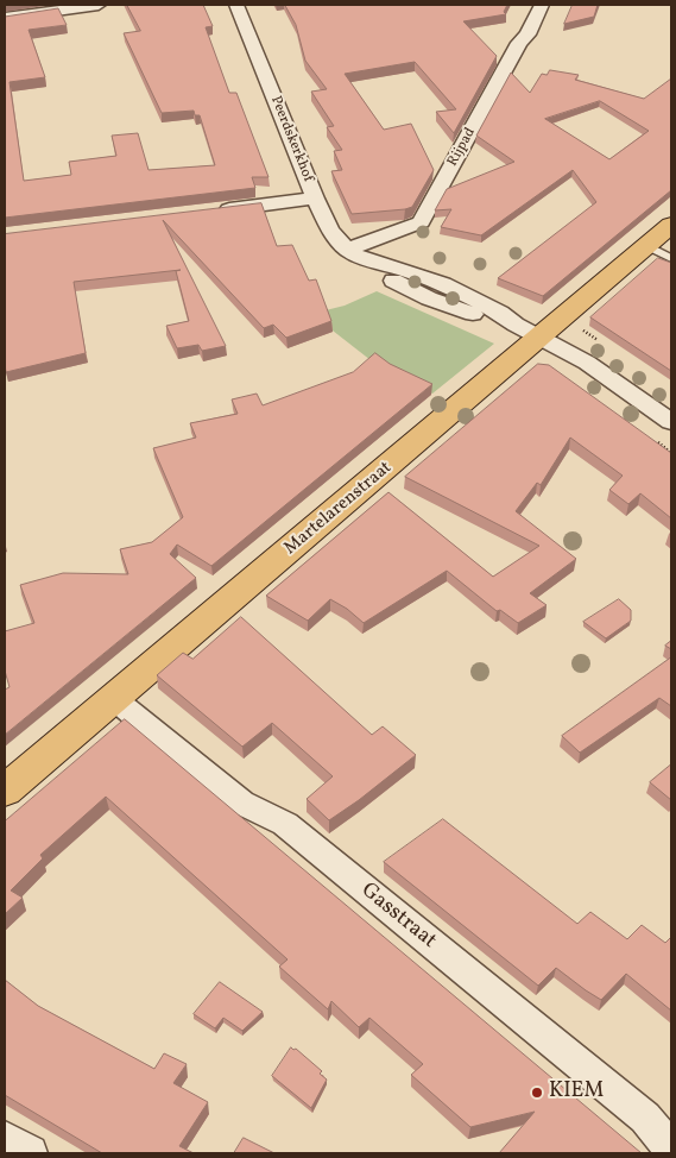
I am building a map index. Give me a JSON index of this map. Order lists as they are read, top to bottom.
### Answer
{
  "streets": {
    "main road": ["Martelarenstraat"],
    "street": ["Peerdskerkhof", "Rijpad", "Gasstraat"]
  },
  "crossings": [
    ["Peerdskerkhof", "Rijpad"],
    ["Peerdskerkhof", "Martelarenstraat"],
    ["Martelarenstraat", "Gasstraat"]
  ],
  "places": ["KIEM"]
}
